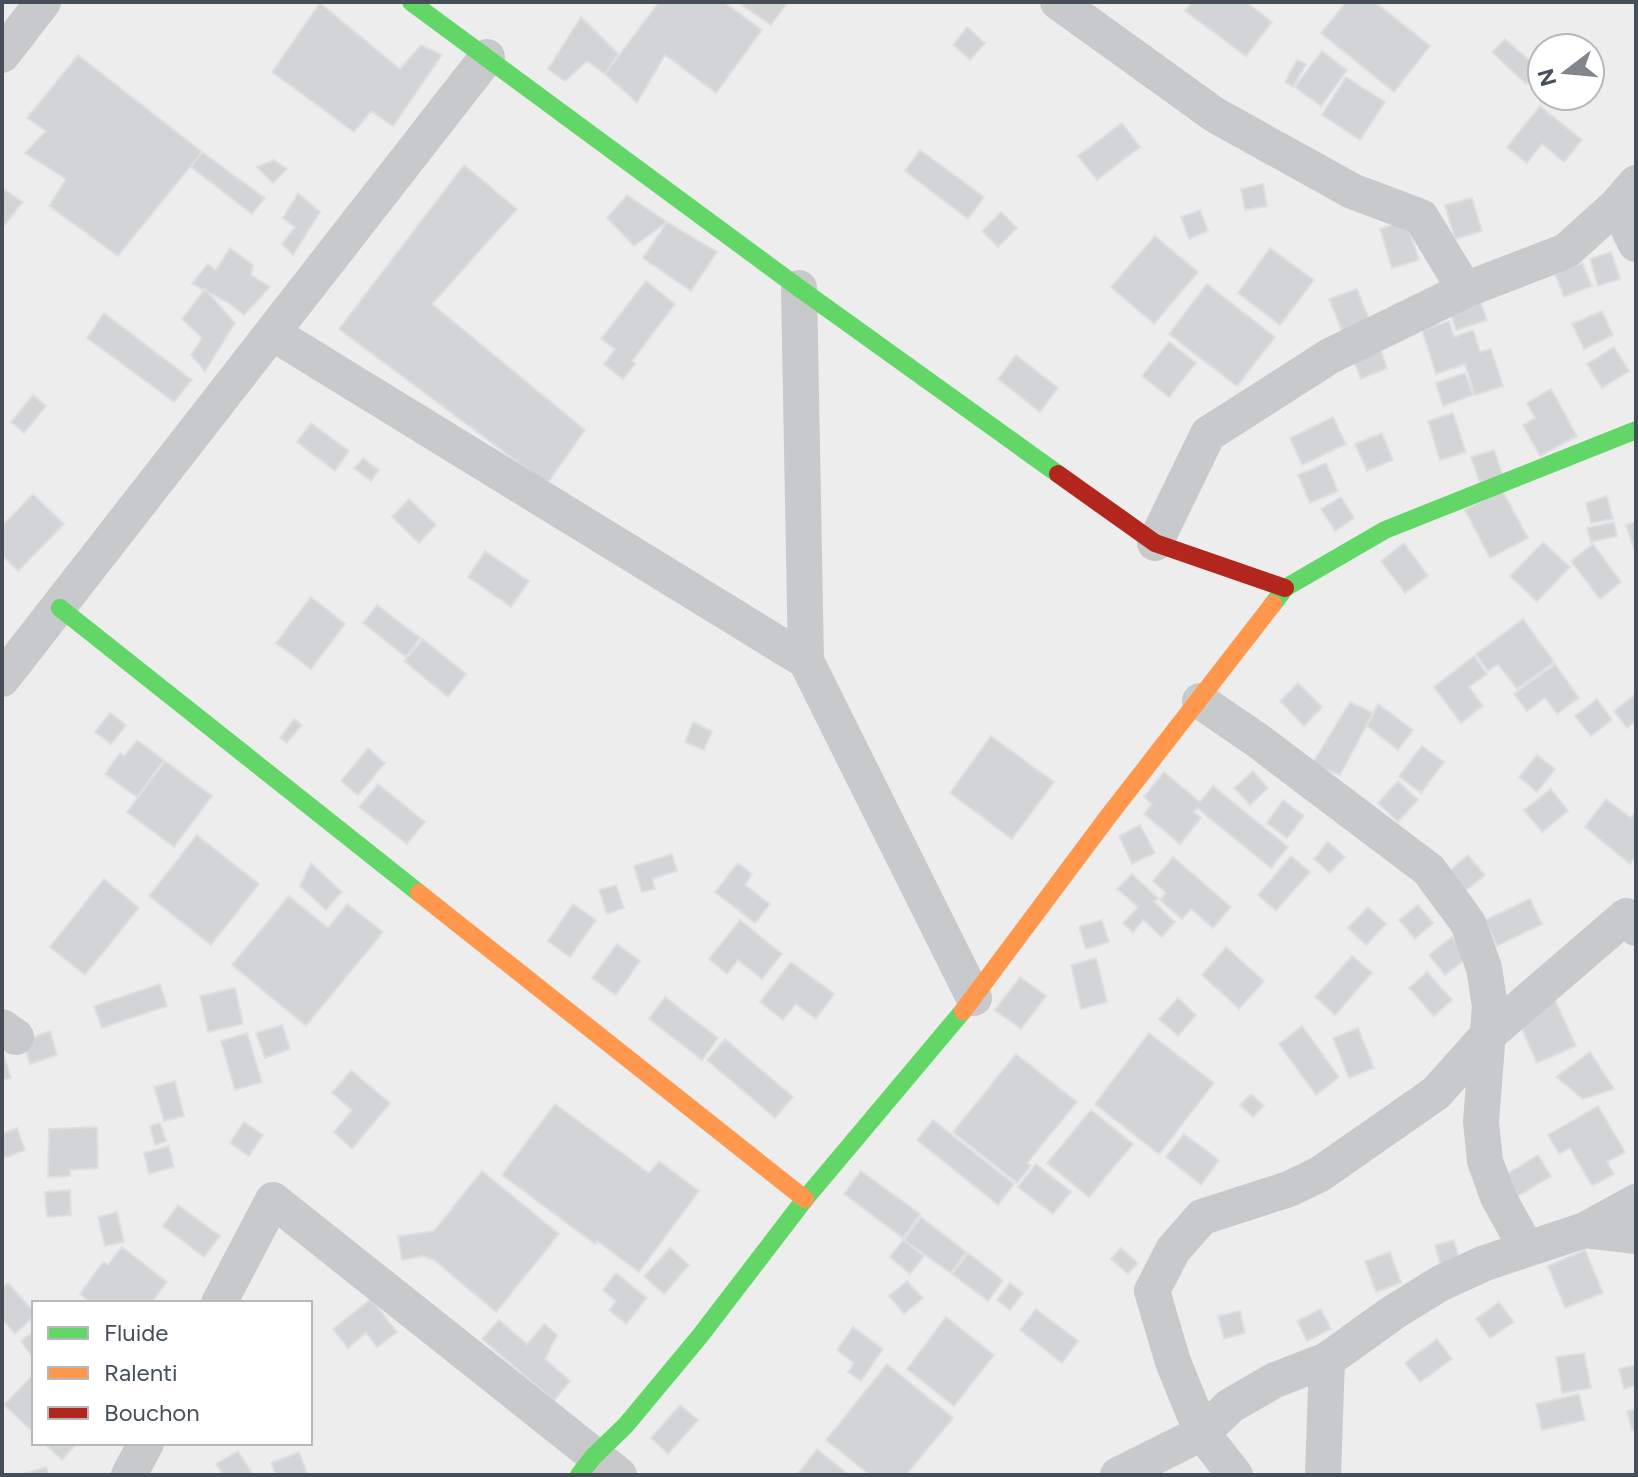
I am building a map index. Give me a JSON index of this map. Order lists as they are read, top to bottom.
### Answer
{
  "legend": ["Fluide", "Ralenti", "Bouchon"],
  "north": "left"
}
